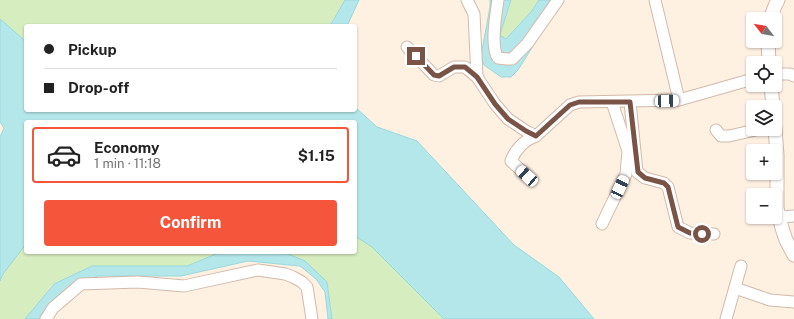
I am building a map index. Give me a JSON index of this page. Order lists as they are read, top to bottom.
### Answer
{
  "north": "top left",
  "page": {
    "map_buttons": ["+", "−"],
    "banner": ["Pickup", "Drop-off"],
    "list": [
      {
        "name": "Economy",
        "note": "1 min · 11:18",
        "value": "$1.15"
      }
    ],
    "buttons": "Confirm"
  }
}
